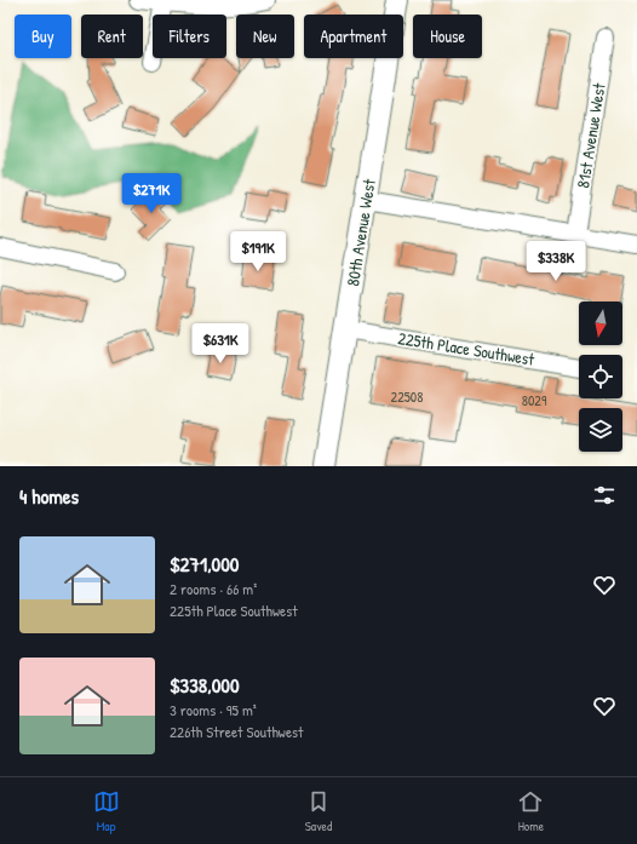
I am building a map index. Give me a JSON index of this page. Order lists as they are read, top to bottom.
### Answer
{
  "streets": {
    "street": ["81st Avenue West", "80th Avenue West", "225th Place Southwest"]
  },
  "crossings": [
    ["80th Avenue West", "225th Place Southwest"]
  ],
  "house_numbers": ["22508", "8029"],
  "north": "bottom",
  "page": {
    "chip": [
      "Buy",
      "Rent",
      "Filters",
      "New",
      "Apartment",
      "House"
    ],
    "price": [
      "$271K",
      "$191K",
      "$338K",
      "$631K"
    ],
    "heading": "4 homes",
    "list": [
      {
        "name": "$271,000",
        "note": "2 rooms · 66 m² · 225th Place Southwest"
      },
      {
        "name": "$338,000",
        "note": "3 rooms · 95 m² · 226th Street Southwest"
      }
    ],
    "tabs": ["Map", "Saved", "Home"]
  }
}
